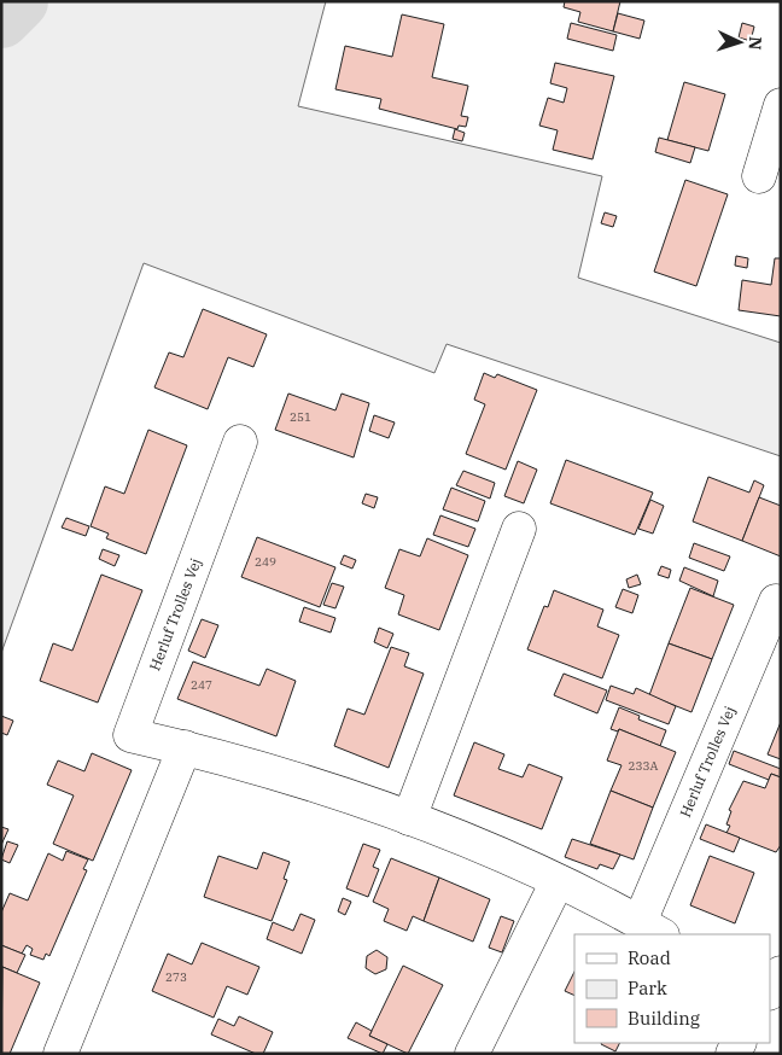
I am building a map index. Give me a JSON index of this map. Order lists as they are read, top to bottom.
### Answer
{
  "streets": {
    "street": ["Herluf Trolles Vej"]
  },
  "house_numbers": [
    "251",
    "249",
    "247",
    "233A",
    "273"
  ],
  "legend": ["Road", "Park", "Building"],
  "north": "right"
}
